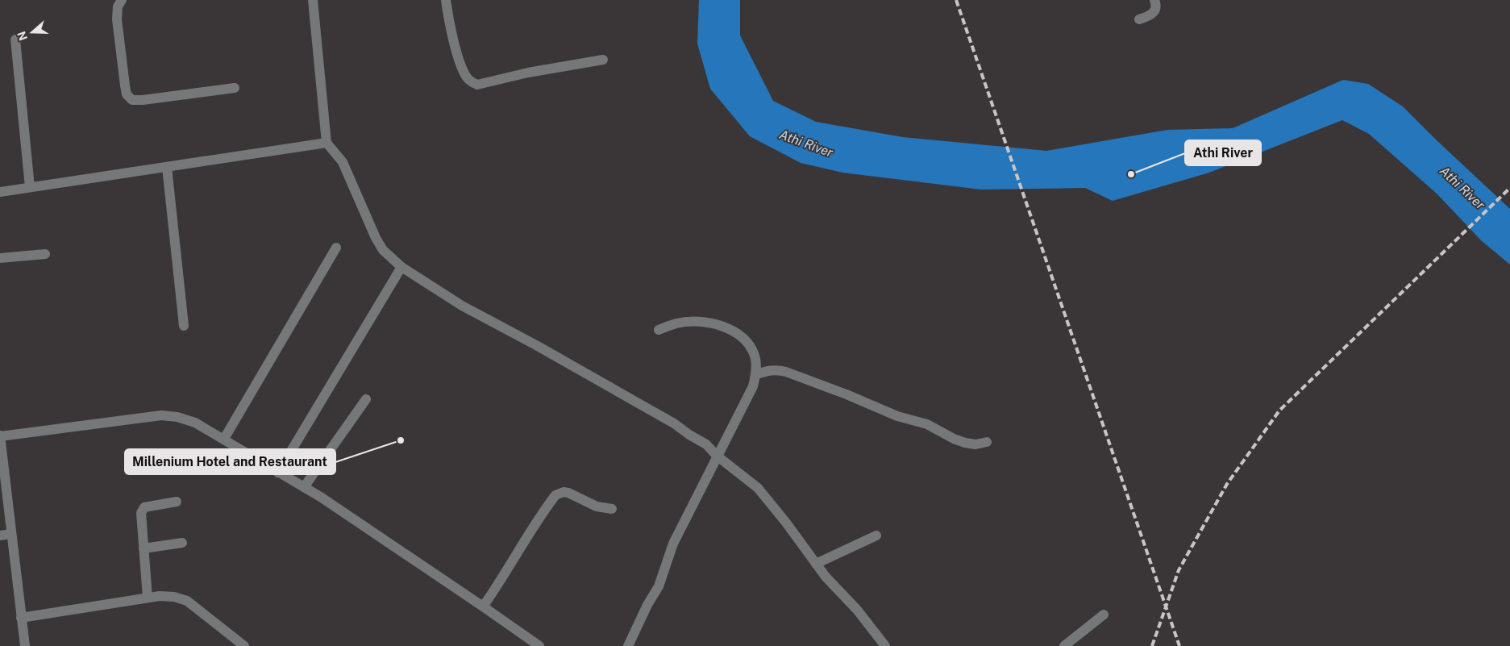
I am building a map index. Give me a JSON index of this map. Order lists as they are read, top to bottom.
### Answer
{
  "water": ["Athi River"],
  "places": ["Athi River", "Millenium Hotel and Restaurant"],
  "north": "left"
}
